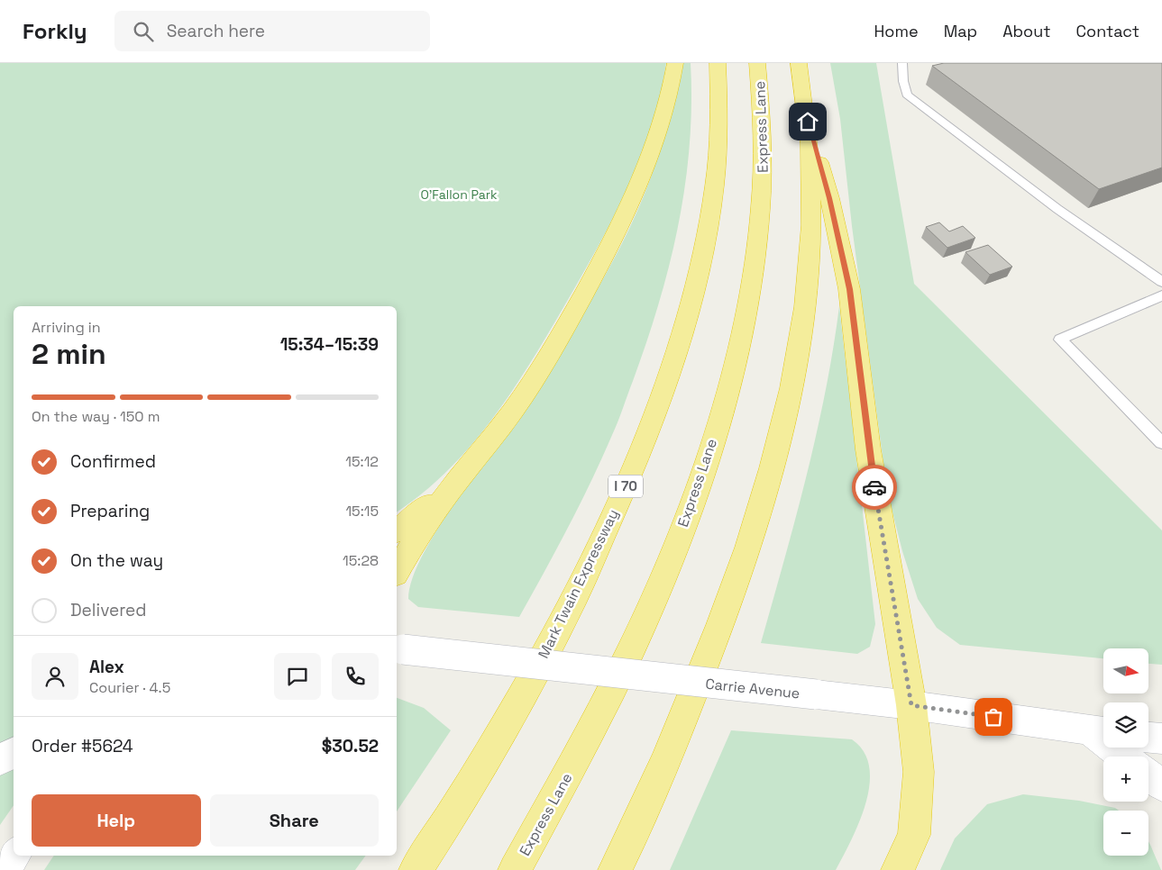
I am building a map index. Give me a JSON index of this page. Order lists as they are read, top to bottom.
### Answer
{
  "streets": {
    "highway": ["Express Lane", "I 70", "Mark Twain Expressway"],
    "main road": ["Carrie Avenue"]
  },
  "parks": ["O'Fallon Park"],
  "north": "right",
  "page": {
    "header": "Forkly",
    "search": "Search here",
    "nav": [
      "Home",
      "Map",
      "About",
      "Contact"
    ],
    "heading": ["2 min", "Arriving in", "15:34–15:39"],
    "panel": [
      "Alex",
      "Courier · 4.5",
      "Order #5624",
      "$30.52"
    ],
    "bar": "On the way · 150 m",
    "list": [
      ["Confirmed", "15:12"],
      ["Preparing", "15:15"],
      ["On the way", "15:28"],
      "Delivered"
    ],
    "map_buttons": ["+", "−"],
    "buttons": ["Help", "Share"]
  }
}
